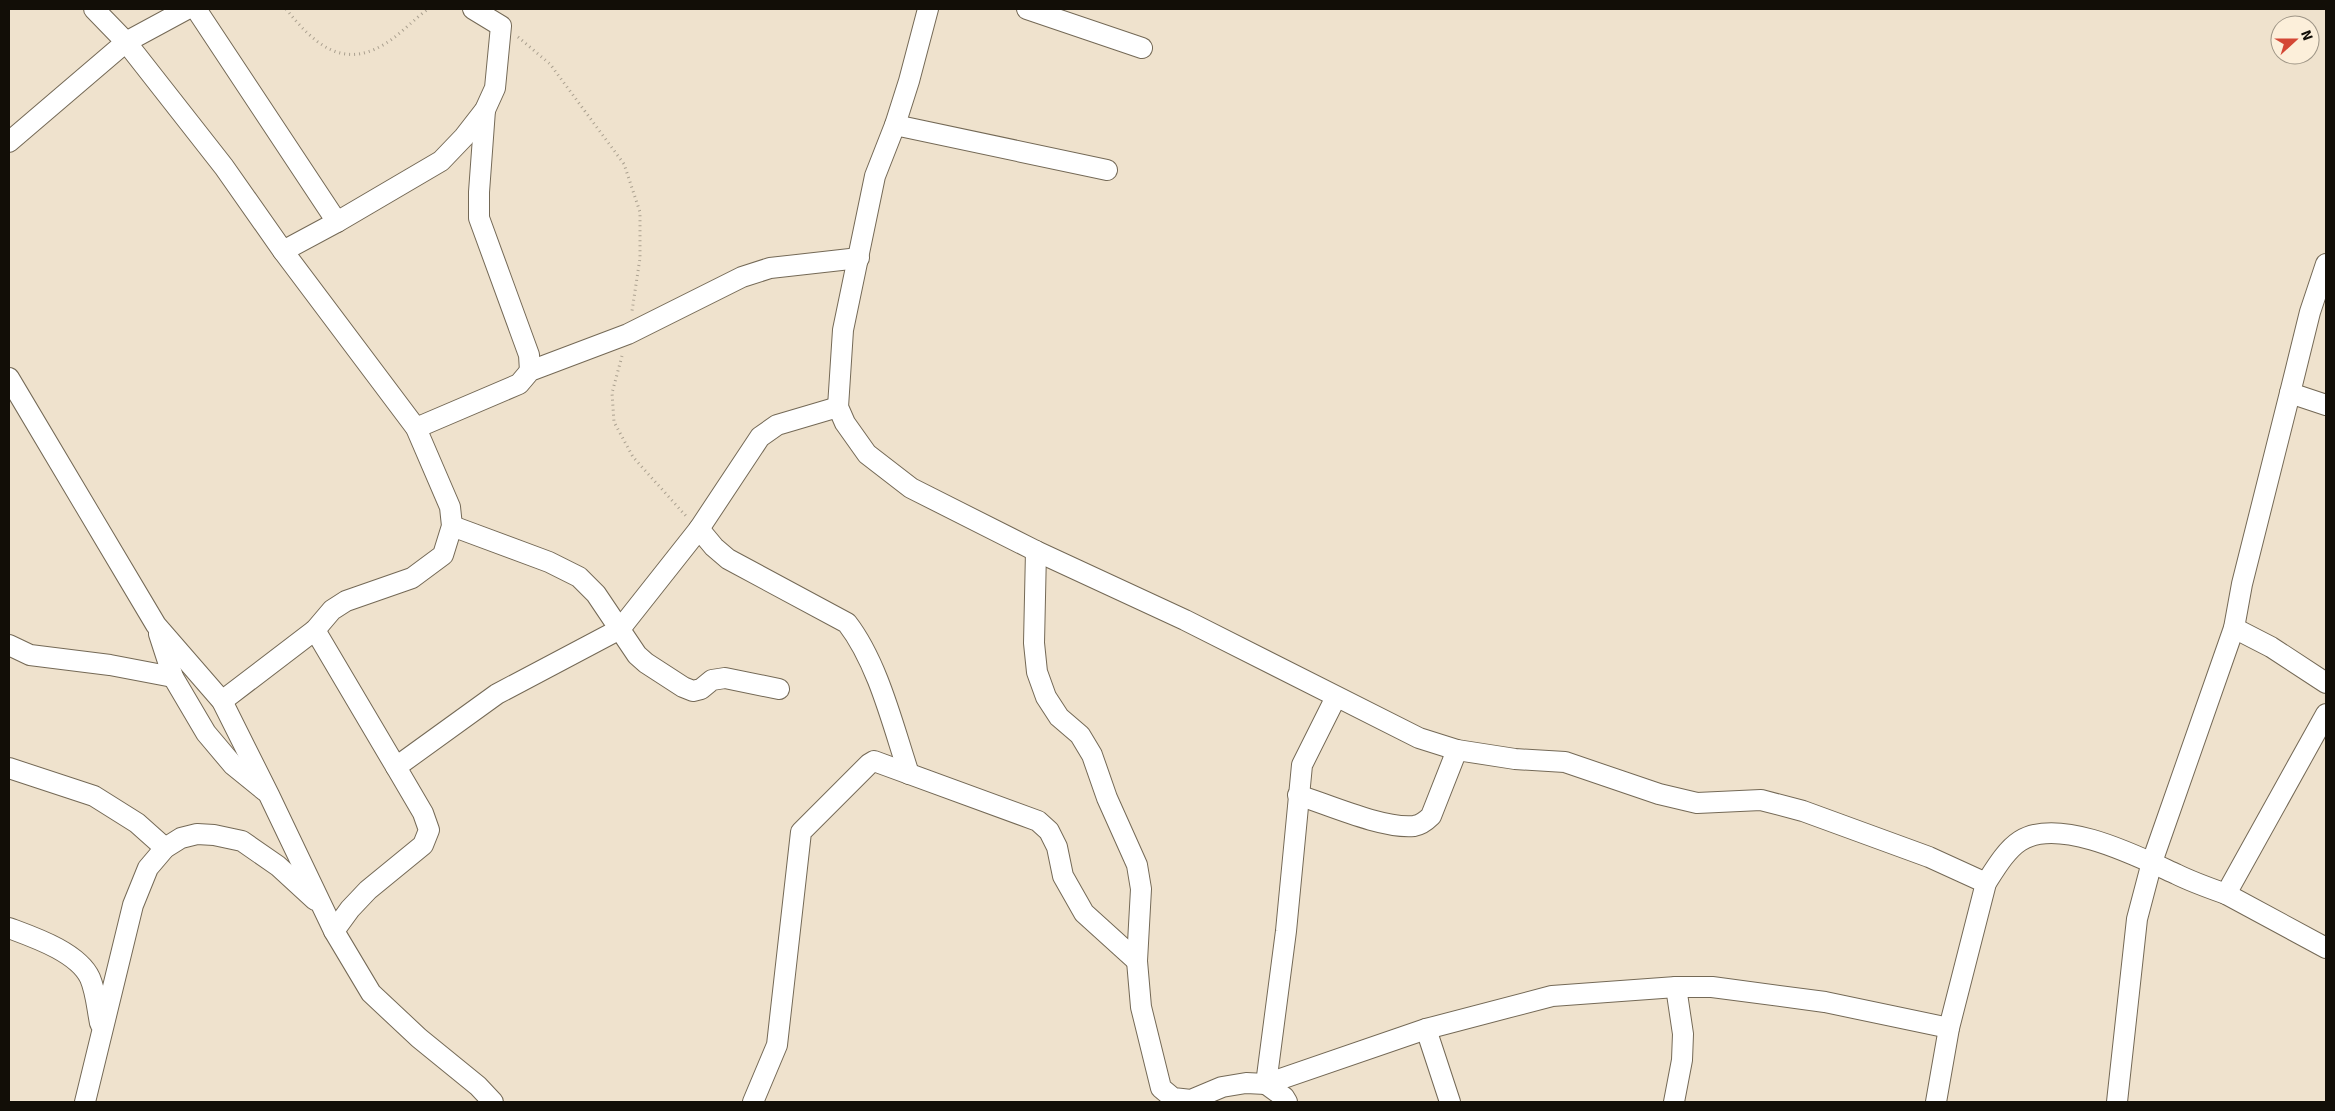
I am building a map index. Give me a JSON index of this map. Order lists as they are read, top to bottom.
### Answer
{
  "north": "right"
}
